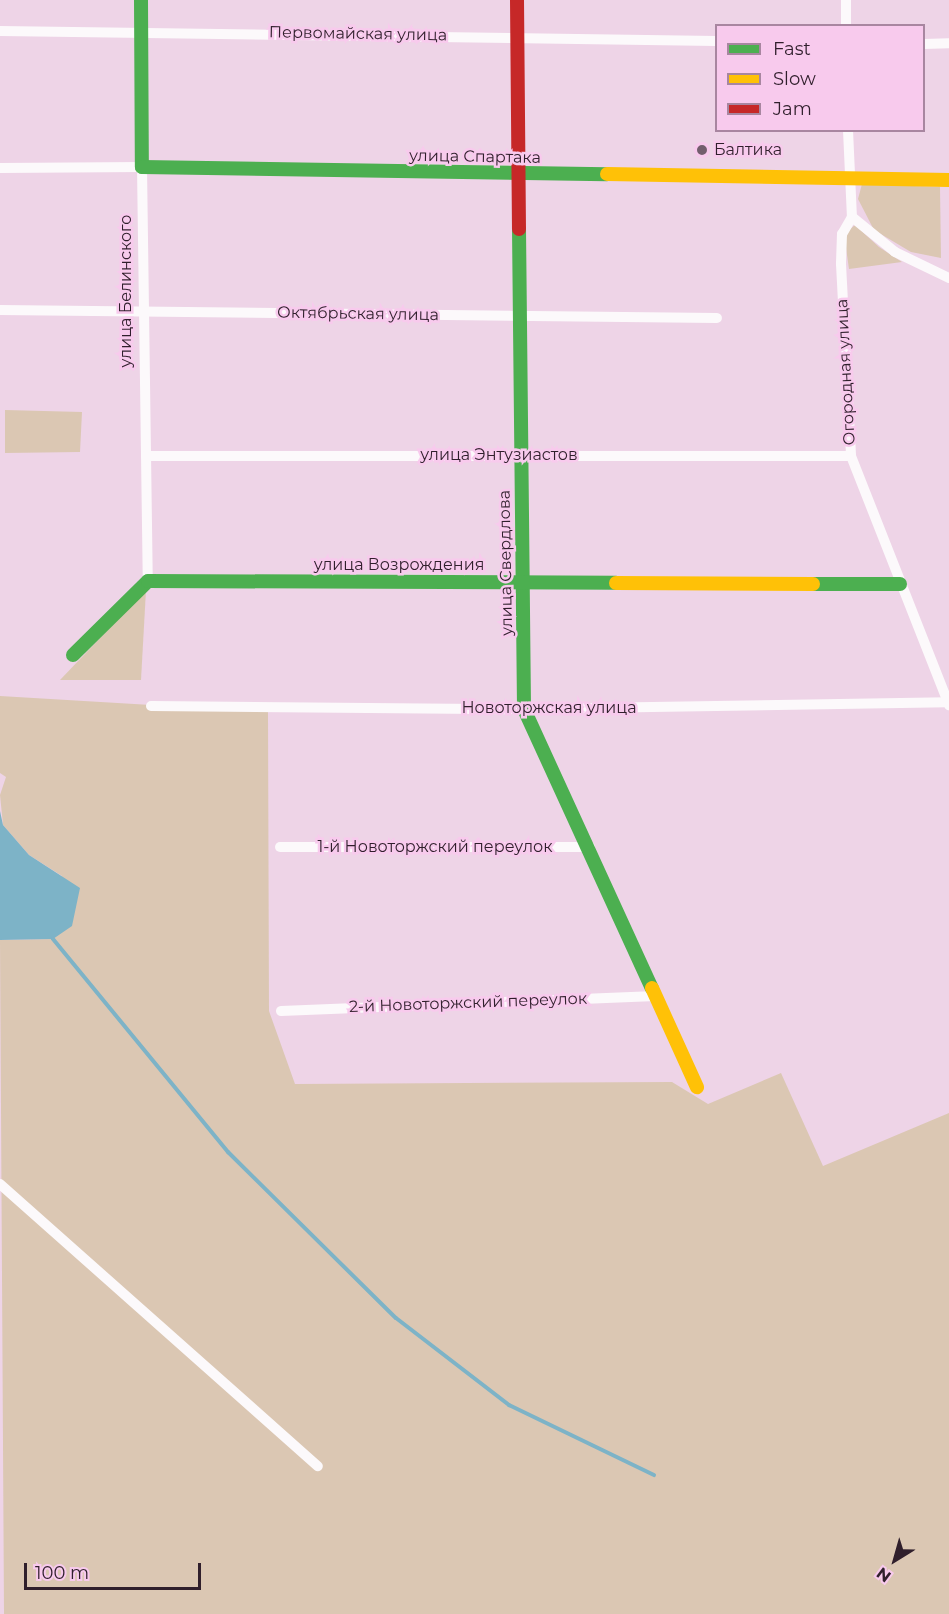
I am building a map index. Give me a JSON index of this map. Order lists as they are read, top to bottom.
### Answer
{
  "streets": {
    "street": [
      "Первомайская улица",
      "улица Спартака",
      "улица Белинского",
      "Октябрьская улица",
      "Огородная улица",
      "улица Энтузиастов",
      "улица Свердлова",
      "улица Возрождения",
      "Новоторжская улица",
      "1-й Новоторжский переулок",
      "2-й Новоторжский переулок"
    ]
  },
  "crossings": [
    ["Первомайская улица", "улица Белинского"],
    ["Первомайская улица", "улица Свердлова"],
    ["улица Спартака", "улица Белинского"],
    ["улица Спартака", "Огородная улица"],
    ["улица Спартака", "улица Свердлова"],
    ["улица Белинского", "Октябрьская улица"],
    ["улица Белинского", "улица Энтузиастов"],
    ["улица Белинского", "улица Возрождения"],
    ["Октябрьская улица", "улица Свердлова"],
    ["Огородная улица", "улица Энтузиастов"],
    ["Огородная улица", "улица Возрождения"],
    ["Огородная улица", "Новоторжская улица"],
    ["улица Энтузиастов", "улица Свердлова"],
    ["улица Свердлова", "улица Возрождения"],
    ["улица Свердлова", "Новоторжская улица"],
    ["улица Свердлова", "1-й Новоторжский переулок"],
    ["улица Свердлова", "2-й Новоторжский переулок"]
  ],
  "places": ["Балтика"],
  "legend": ["Fast", "Slow", "Jam"],
  "scale_bar": "100 m",
  "north": "bottom left"
}
